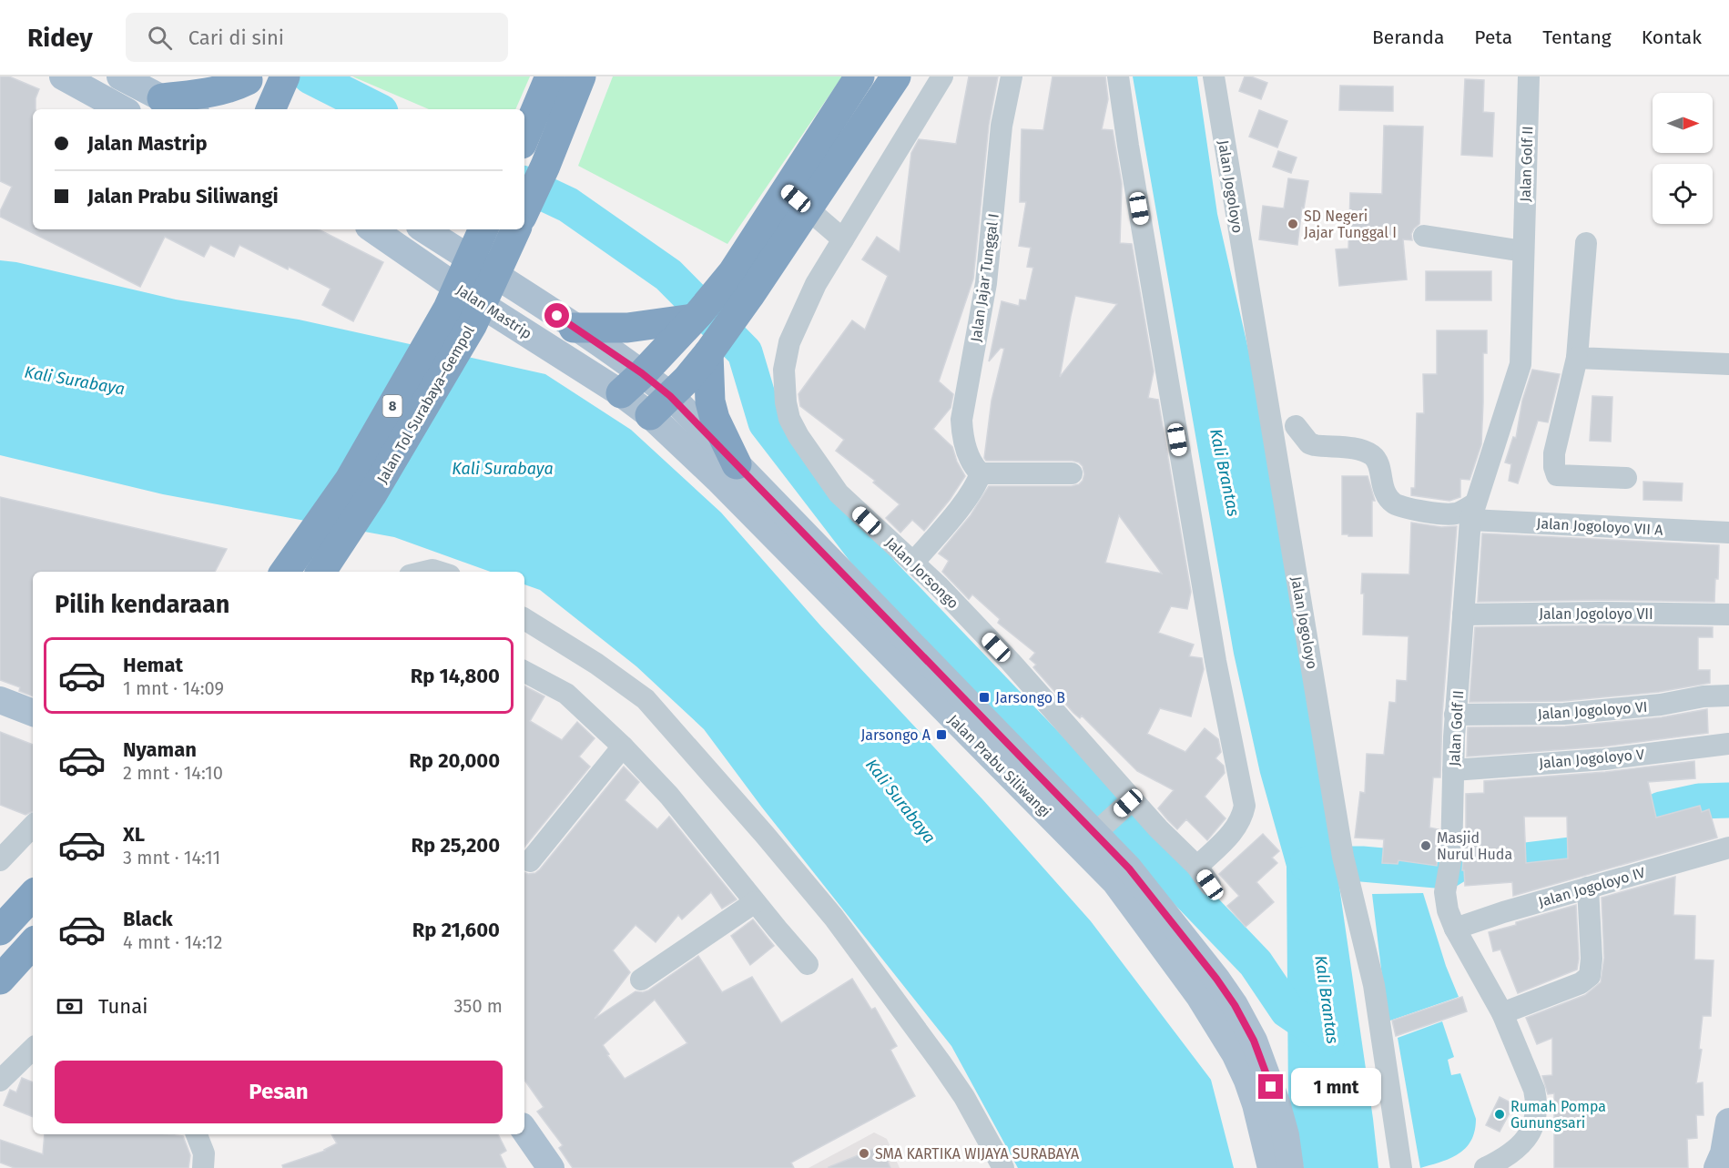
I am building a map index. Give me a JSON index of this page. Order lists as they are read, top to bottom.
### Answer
{
  "streets": {
    "highway": ["Jalan Tol Surabaya–Gempol", "8"],
    "main road": ["Jalan Mastrip", "Jalan Prabu Siliwangi"],
    "street": [
      "Jalan Golf II",
      "Jalan Jogoloyo",
      "Jalan Jajar Tunggal I",
      "Jalan Jogoloyo VII A",
      "Jalan Jorsongo",
      "Jalan Jogoloyo VII",
      "Jalan Jogoloyo VI",
      "Jalan Jogoloyo V",
      "Jalan Jogoloyo IV"
    ]
  },
  "crossings": [
    ["Jalan Golf II", "Jalan Jogoloyo VII A"],
    ["Jalan Golf II", "Jalan Jogoloyo VII"],
    ["Jalan Golf II", "Jalan Jogoloyo VI"],
    ["Jalan Golf II", "Jalan Jogoloyo V"],
    ["Jalan Golf II", "Jalan Jogoloyo IV"]
  ],
  "water": ["Kali Surabaya", "Kali Brantas"],
  "places": {
    "other": [
      "SD Negeri Jajar Tunggal I",
      "Masjid Nurul Huda",
      "Rumah Pompa Gunungsari",
      "SMA KARTIKA WIJAYA SURABAYA"
    ],
    "transit": ["Jarsongo B", "Jarsongo A"]
  },
  "north": "right",
  "page": {
    "header": "Ridey",
    "search": "Cari di sini",
    "nav": [
      "Beranda",
      "Peta",
      "Tentang",
      "Kontak"
    ],
    "banner": ["Jalan Mastrip", "Jalan Prabu Siliwangi"],
    "heading": "Pilih kendaraan",
    "list": [
      {
        "name": "Hemat",
        "note": "1 mnt · 14:09",
        "value": "Rp 14,800"
      },
      {
        "name": "Nyaman",
        "note": "2 mnt · 14:10",
        "value": "Rp 20,000"
      },
      {
        "name": "XL",
        "note": "3 mnt · 14:11",
        "value": "Rp 25,200"
      },
      {
        "name": "Black",
        "note": "4 mnt · 14:12",
        "value": "Rp 21,600"
      }
    ],
    "pay": ["Tunai", "350 m"],
    "buttons": "Pesan",
    "bubble": "1 mnt"
  }
}
